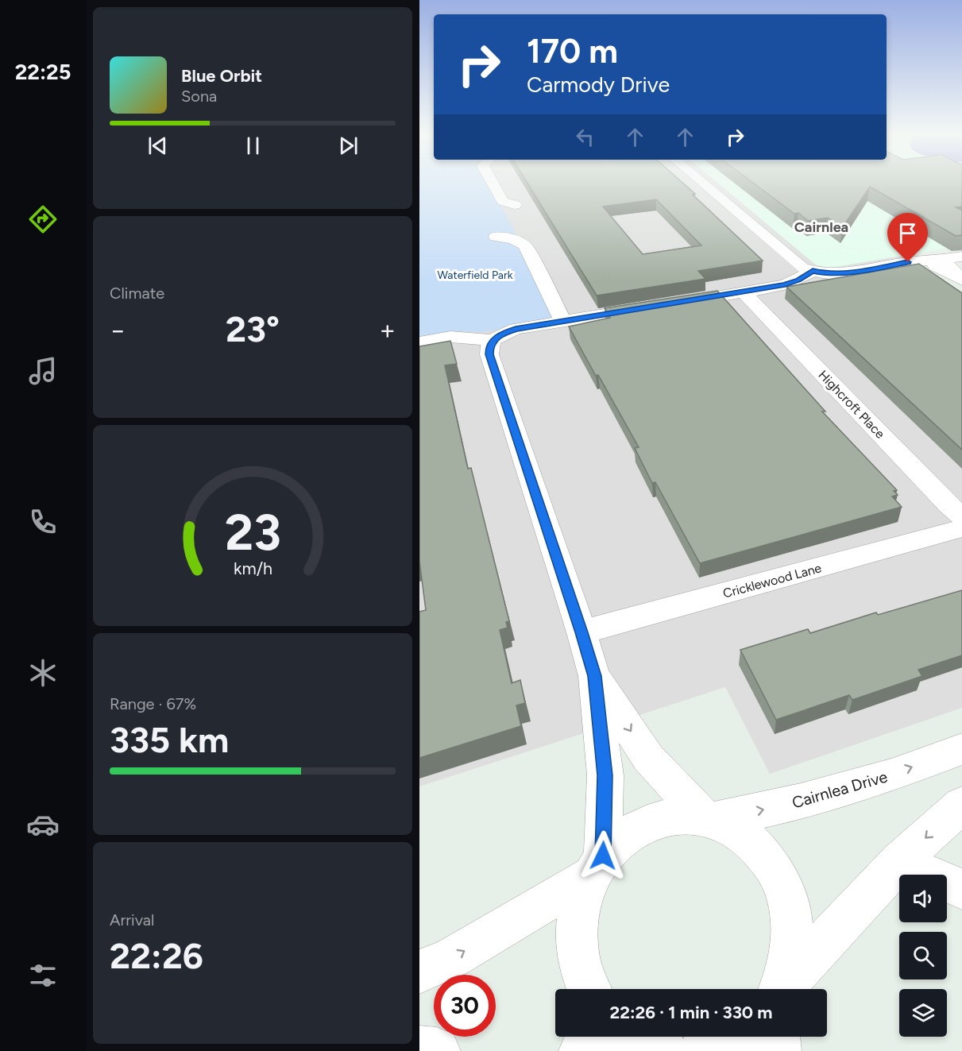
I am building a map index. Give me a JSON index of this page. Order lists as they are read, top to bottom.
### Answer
{
  "streets": {
    "street": ["Highcroft Place", "Cricklewood Lane", "Cairnlea Drive"]
  },
  "one_way": ["Cairnlea Drive"],
  "districts": ["Cairnlea"],
  "parks": ["Waterfield Park"],
  "page": {
    "tabs": "22:25",
    "turn": ["170 m", "Carmody Drive"],
    "song": ["Blue Orbit", "Sona"],
    "tile": [
      "Climate",
      ["Range · 67%", "335 km"],
      ["Arrival", "22:26"]
    ],
    "heat": ["−", "23°", "+"],
    "limit": "30",
    "trip": "22:26 · 1 min · 330 m",
    "gauge": ["23", "km/h"]
  }
}
